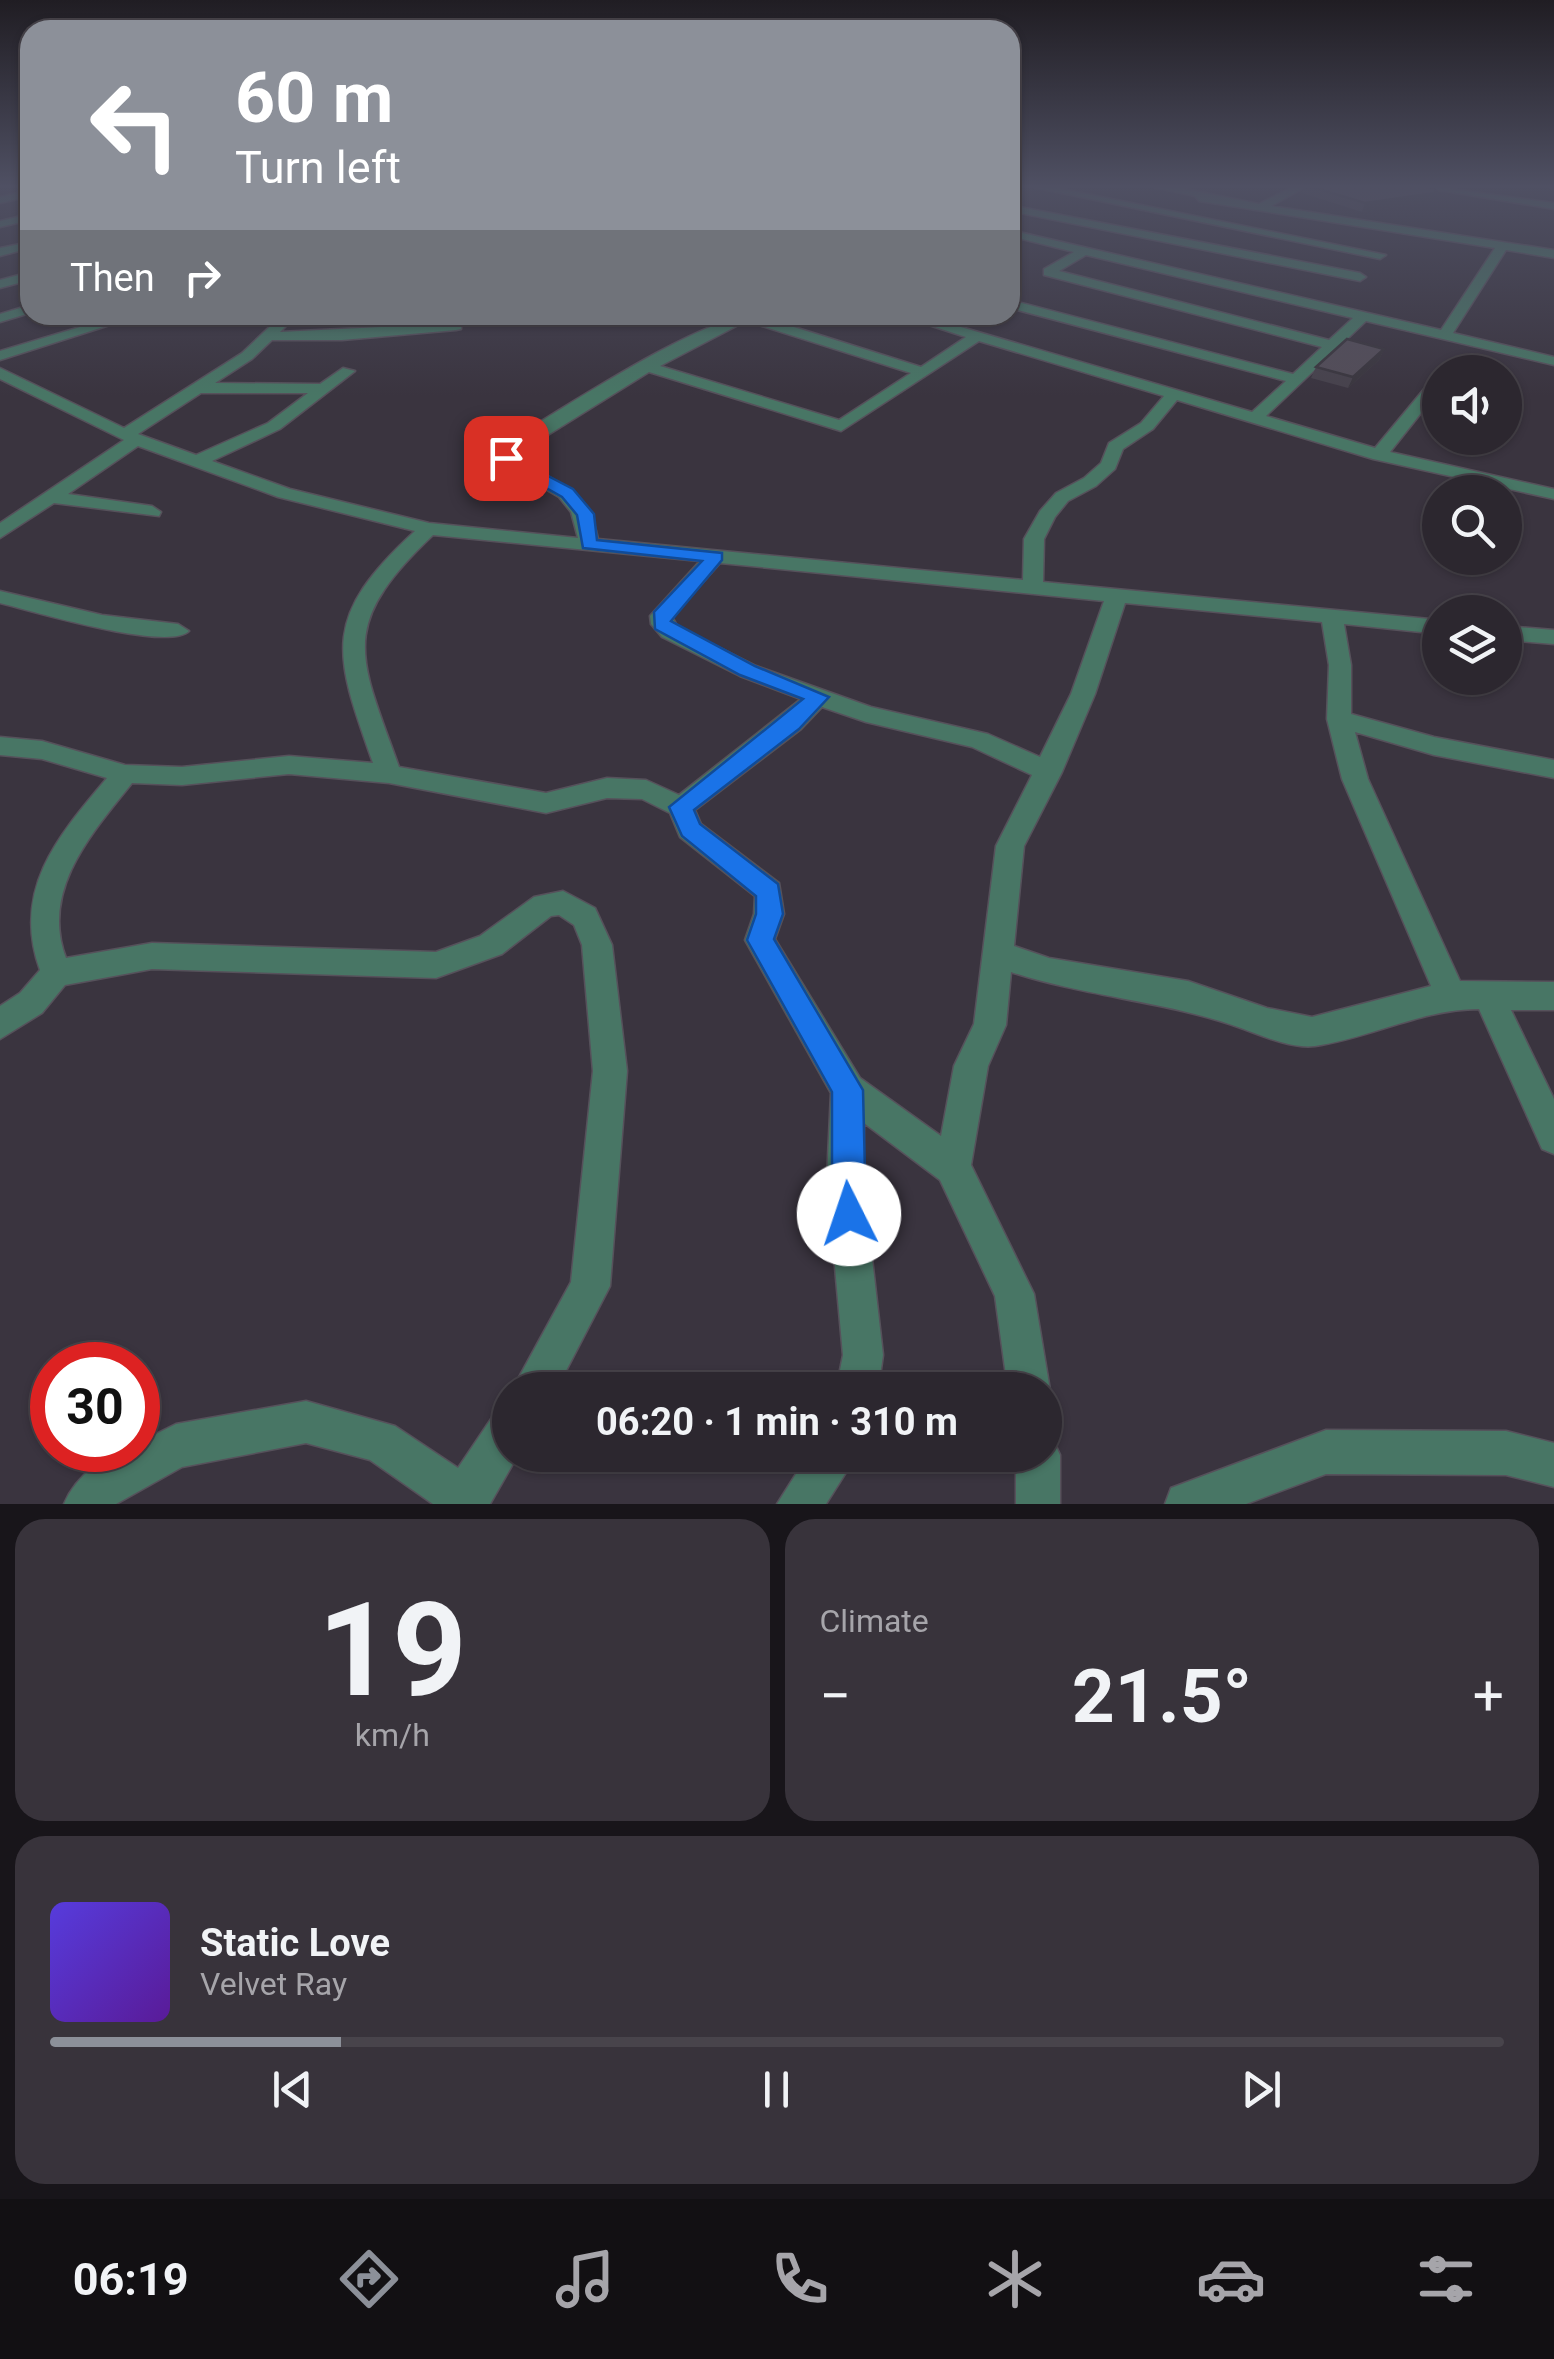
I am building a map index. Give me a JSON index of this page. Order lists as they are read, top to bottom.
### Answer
{
  "page": {
    "turn": ["60 m", "Turn left"],
    "then": "Then",
    "limit": "30",
    "trip": "06:20 · 1 min · 310 m",
    "tile": [
      ["19", "km/h"],
      "Climate"
    ],
    "heat": ["−", "21.5°", "+"],
    "song": ["Static Love", "Velvet Ray"],
    "tabs": "06:19"
  }
}
